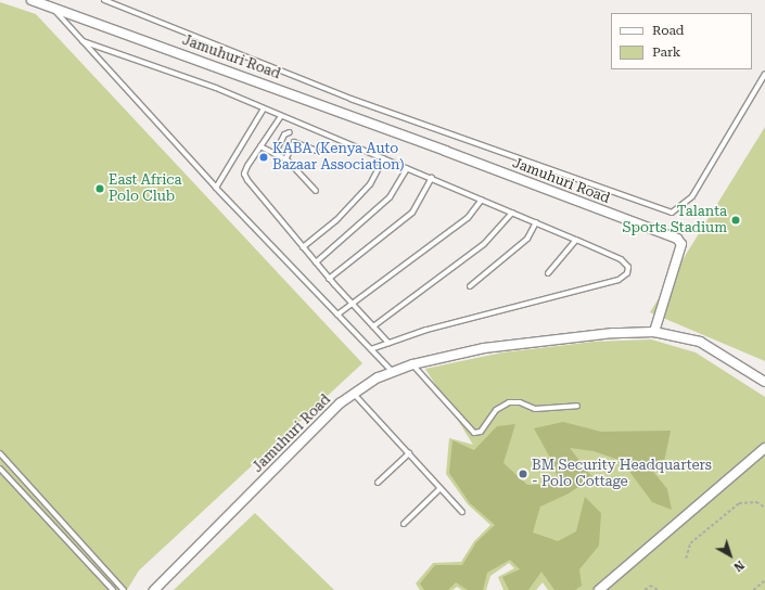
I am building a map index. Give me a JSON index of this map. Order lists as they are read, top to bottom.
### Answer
{
  "streets": {
    "street": ["Jamuhuri Road"]
  },
  "places": [
    "KABA (Kenya Auto Bazaar Association)",
    "East Africa Polo Club",
    "Talanta Sports Stadium",
    "BM Security Headquarters - Polo Cottage"
  ],
  "legend": ["Road", "Park"],
  "north": "bottom right"
}
